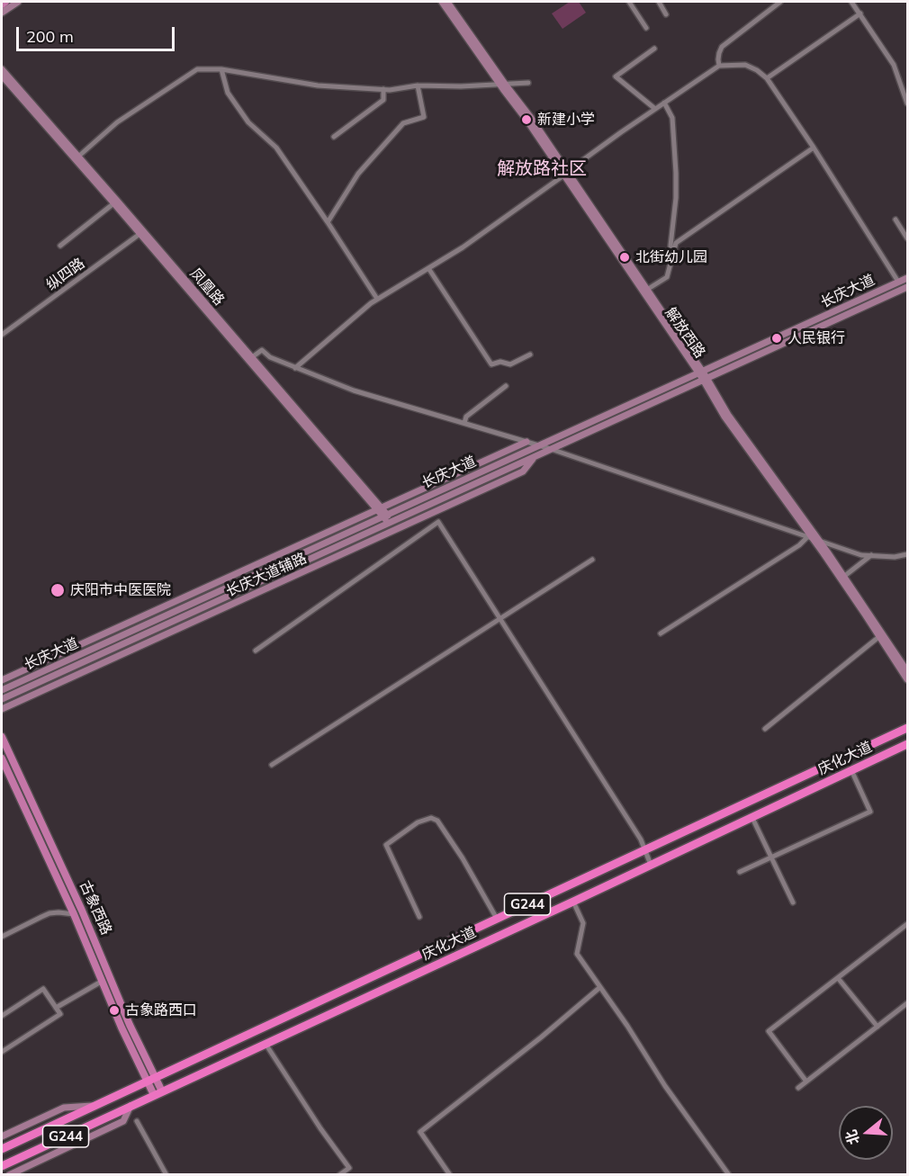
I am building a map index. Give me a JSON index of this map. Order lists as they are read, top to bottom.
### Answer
{
  "streets": {
    "highway": ["庆化大道", "G244"],
    "main road": ["古象西路"],
    "street": [
      "纵四路",
      "凤凰路",
      "长庆大道",
      "解放西路",
      "长庆大道辅路"
    ]
  },
  "crossings": [
    ["纵四路", "凤凰路"],
    ["凤凰路", "长庆大道"],
    ["凤凰路", "长庆大道辅路"],
    ["长庆大道", "解放西路"],
    ["长庆大道", "长庆大道辅路"],
    ["庆化大道", "古象西路"]
  ],
  "districts": ["解放路社区"],
  "places": [
    "新建小学",
    "北街幼儿园",
    "人民银行",
    "庆阳市中医医院",
    "古象路西口"
  ],
  "scale_bar": "200 m",
  "north": "left"
}
